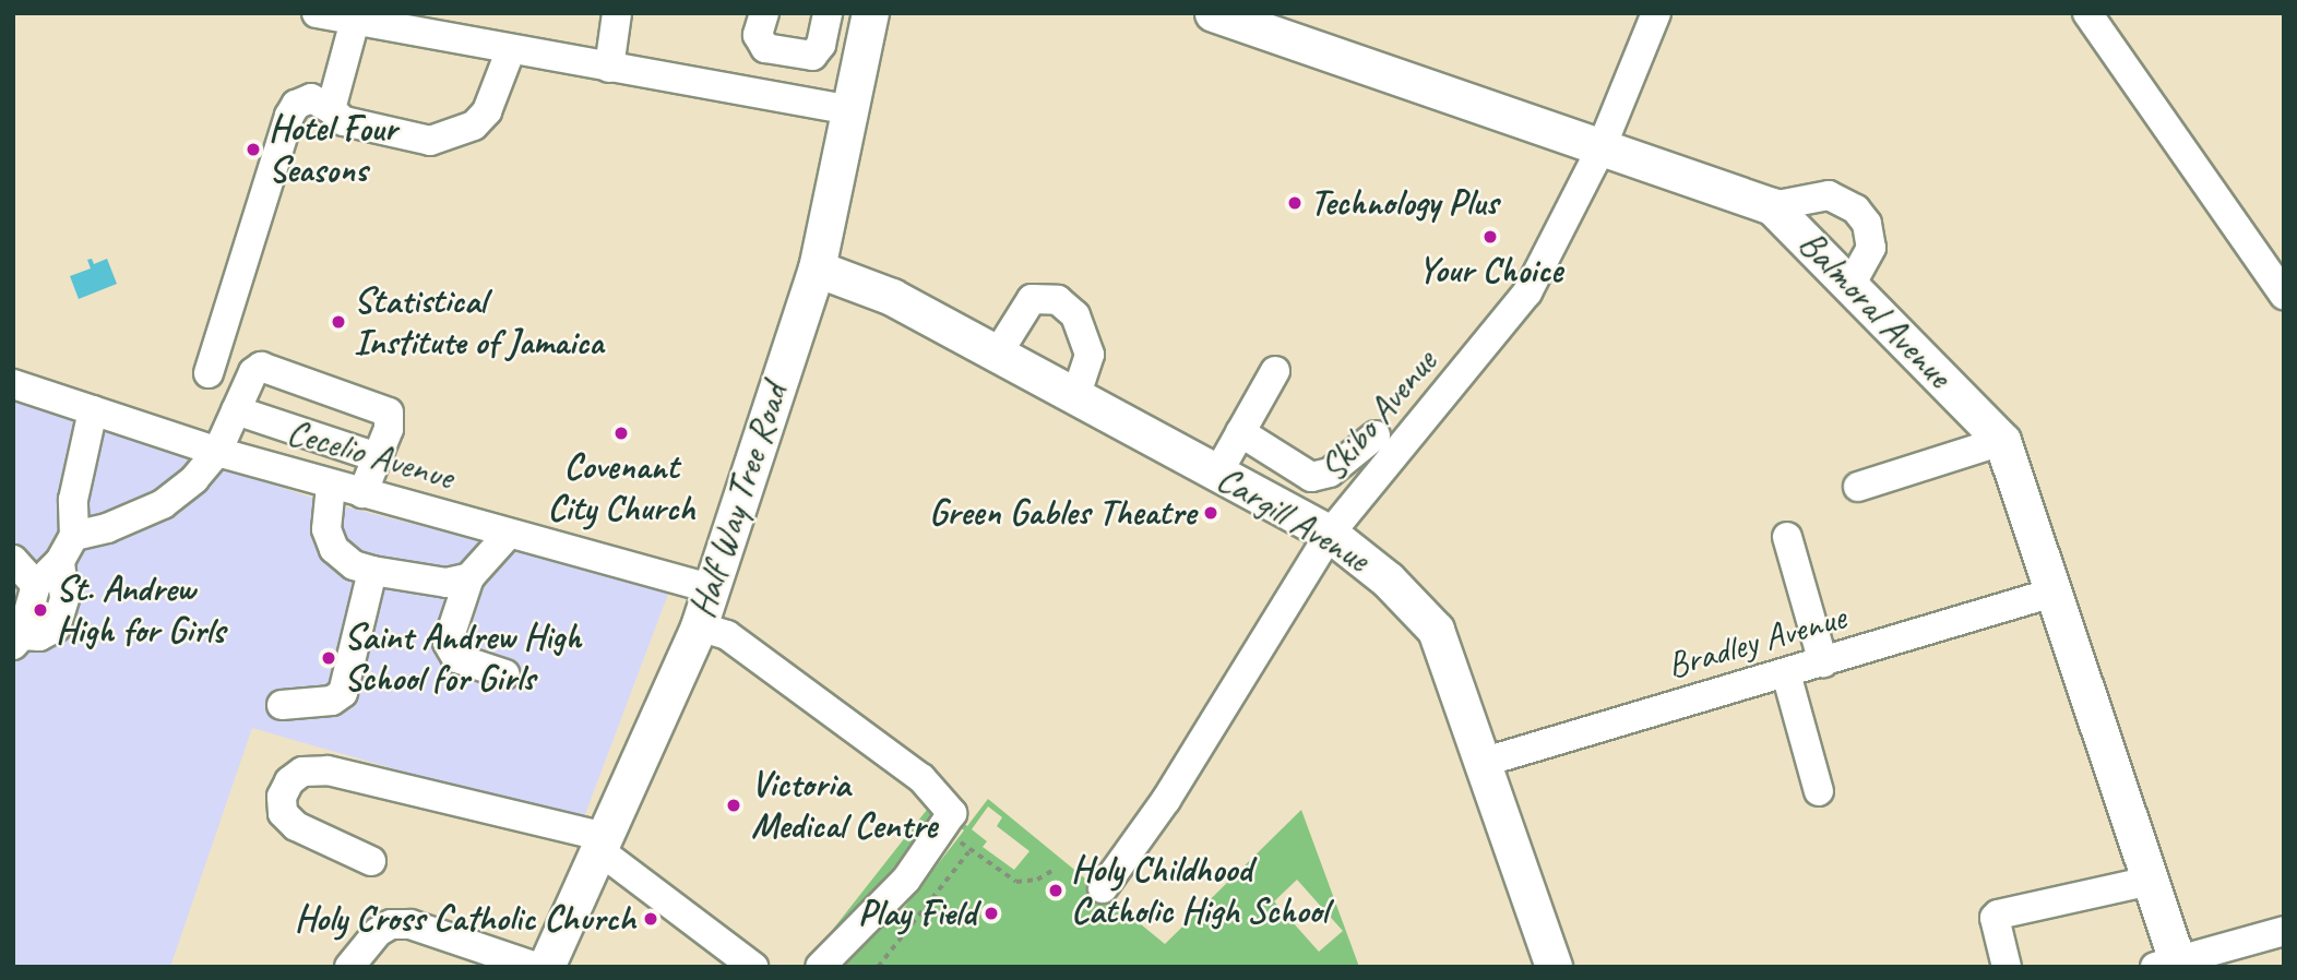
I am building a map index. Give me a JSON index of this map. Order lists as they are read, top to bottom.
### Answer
{
  "streets": {
    "main road": ["Balmoral Avenue", "Half Way Tree Road", "Cargill Avenue"],
    "street": ["Skibo Avenue", "Cecelio Avenue", "Bradley Avenue"]
  },
  "crossings": [
    ["Balmoral Avenue", "Skibo Avenue"],
    ["Balmoral Avenue", "Bradley Avenue"],
    ["Skibo Avenue", "Cargill Avenue"],
    ["Cecelio Avenue", "Half Way Tree Road"],
    ["Half Way Tree Road", "Cargill Avenue"],
    ["Cargill Avenue", "Bradley Avenue"]
  ],
  "places": [
    "Hotel Four Seasons",
    "Technology Plus",
    "Your Choice",
    "Statistical Institute of Jamaica",
    "Covenant City Church",
    "Green Gables Theatre",
    "St. Andrew High for Girls",
    "Saint Andrew High School for Girls",
    "Victoria Medical Centre",
    "Holy Childhood Catholic High School",
    "Play Field",
    "Holy Cross Catholic Church"
  ]
}
